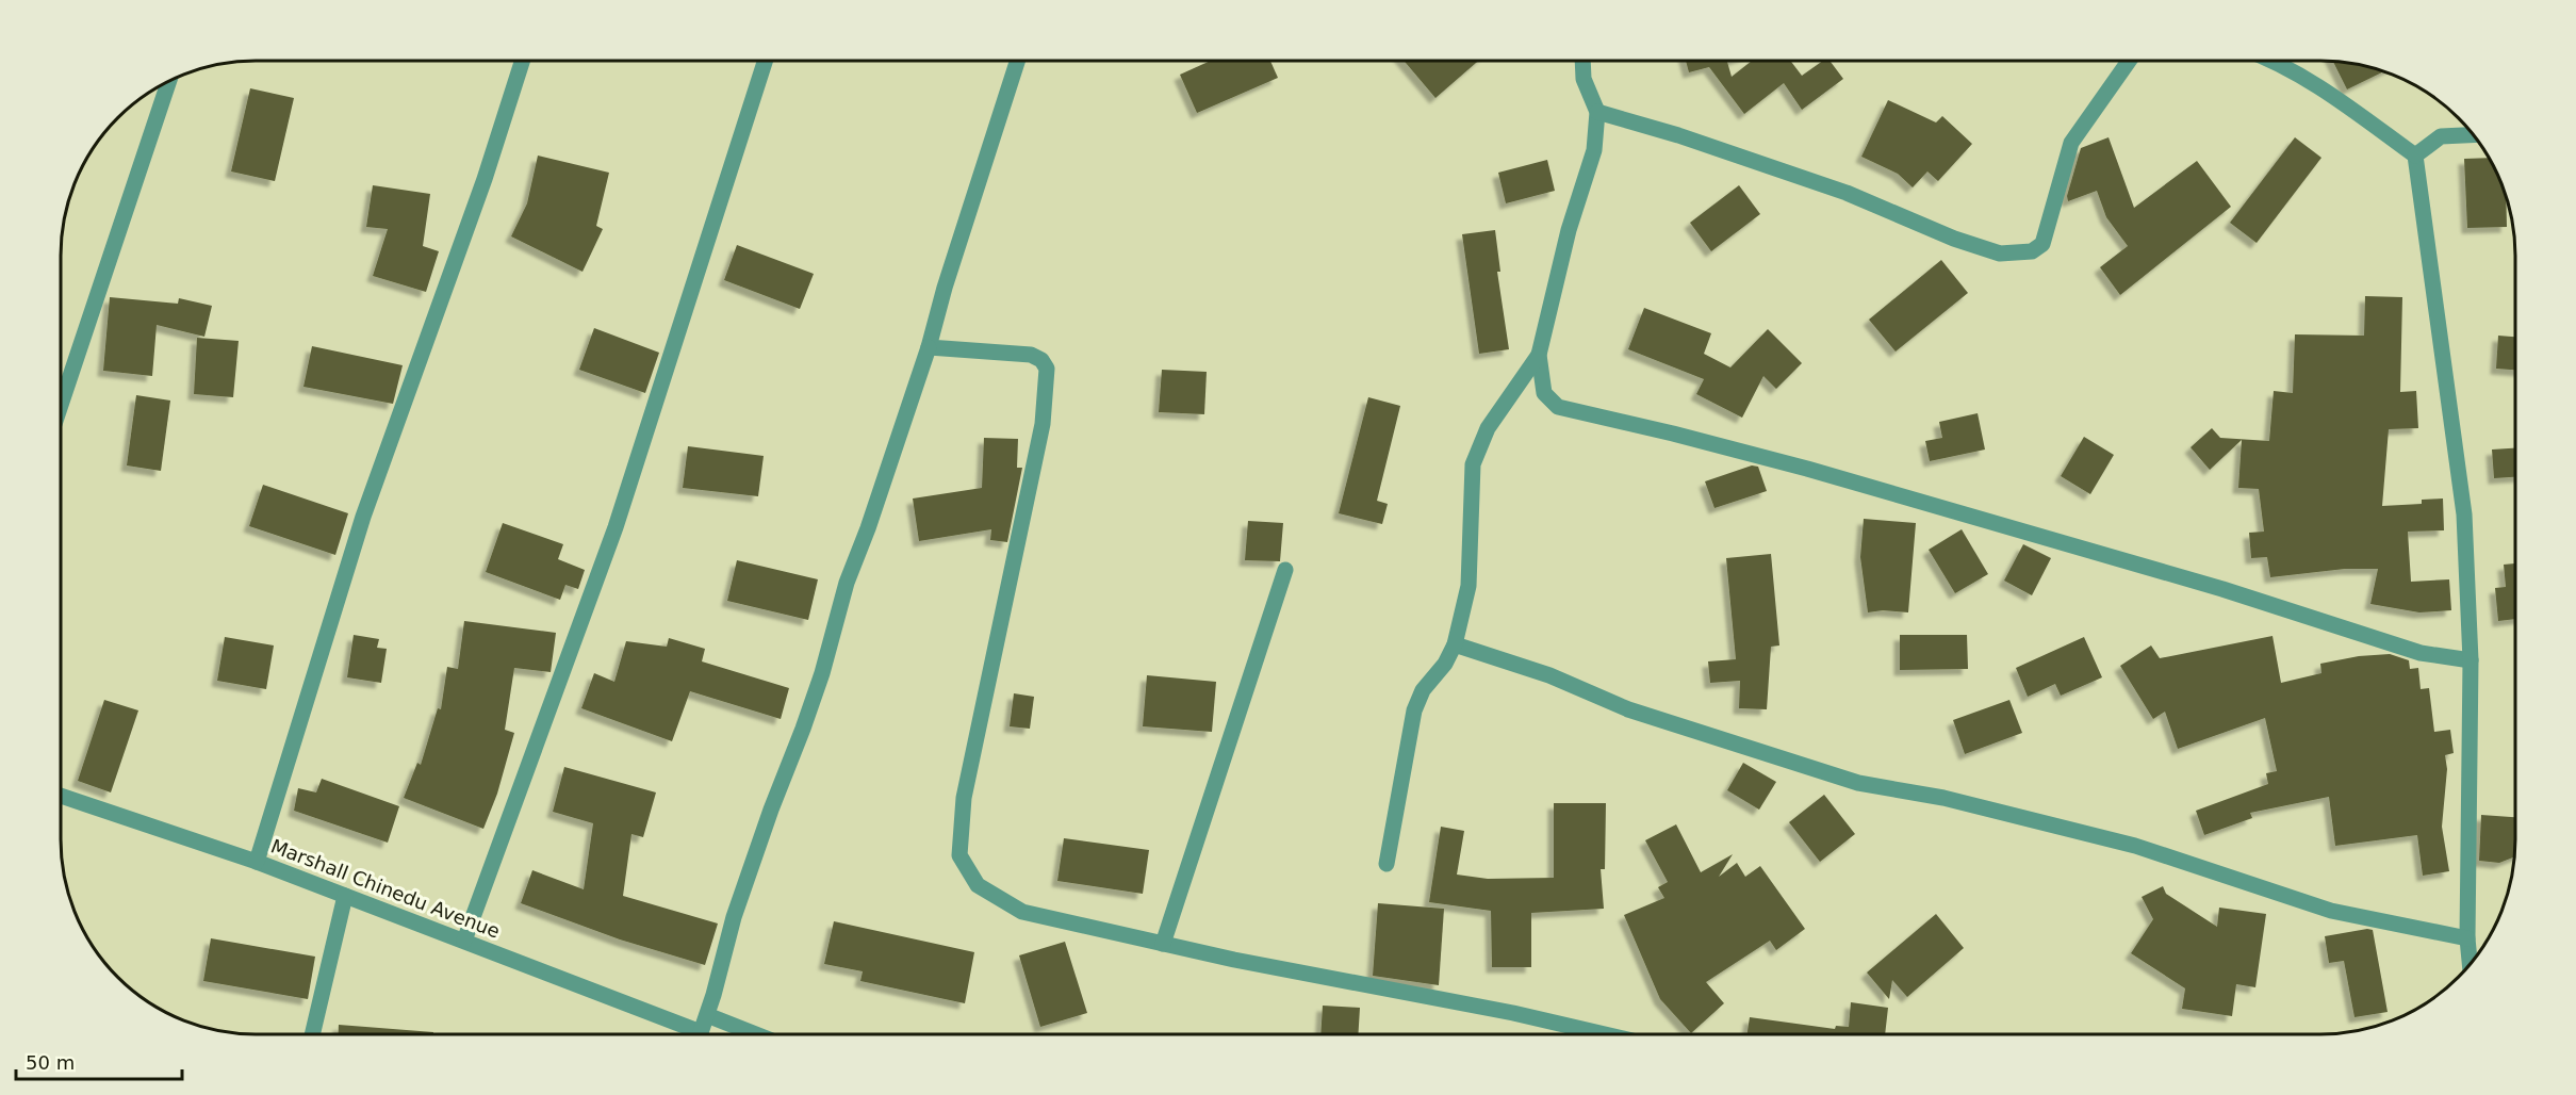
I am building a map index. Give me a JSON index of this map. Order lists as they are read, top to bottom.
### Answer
{
  "streets": {
    "street": ["Marshall Chinedu Avenue"]
  },
  "scale_bar": "50 m"
}
